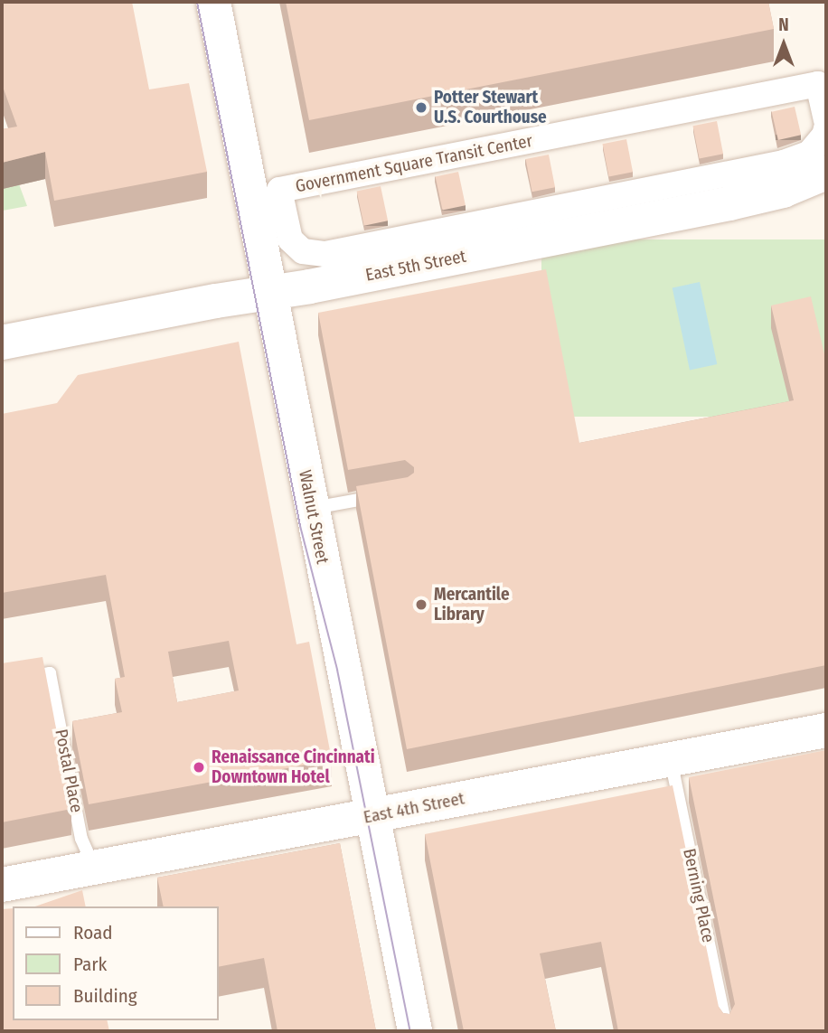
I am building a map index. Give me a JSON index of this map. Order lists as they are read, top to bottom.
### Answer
{
  "streets": {
    "street": [
      "Government Square Transit Center",
      "East 5th Street",
      "Walnut Street",
      "East 4th Street"
    ],
    "lane": ["Postal Place", "Berning Place"]
  },
  "crossings": [
    ["Government Square Transit Center", "Walnut Street"],
    ["East 5th Street", "Walnut Street"],
    ["Walnut Street", "East 4th Street"],
    ["Postal Place", "East 4th Street"],
    ["East 4th Street", "Berning Place"]
  ],
  "places": ["Potter Stewart U.S. Courthouse", "Mercantile Library", "Renaissance Cincinnati Downtown Hotel"],
  "legend": ["Road", "Park", "Building"],
  "north": "top"
}
